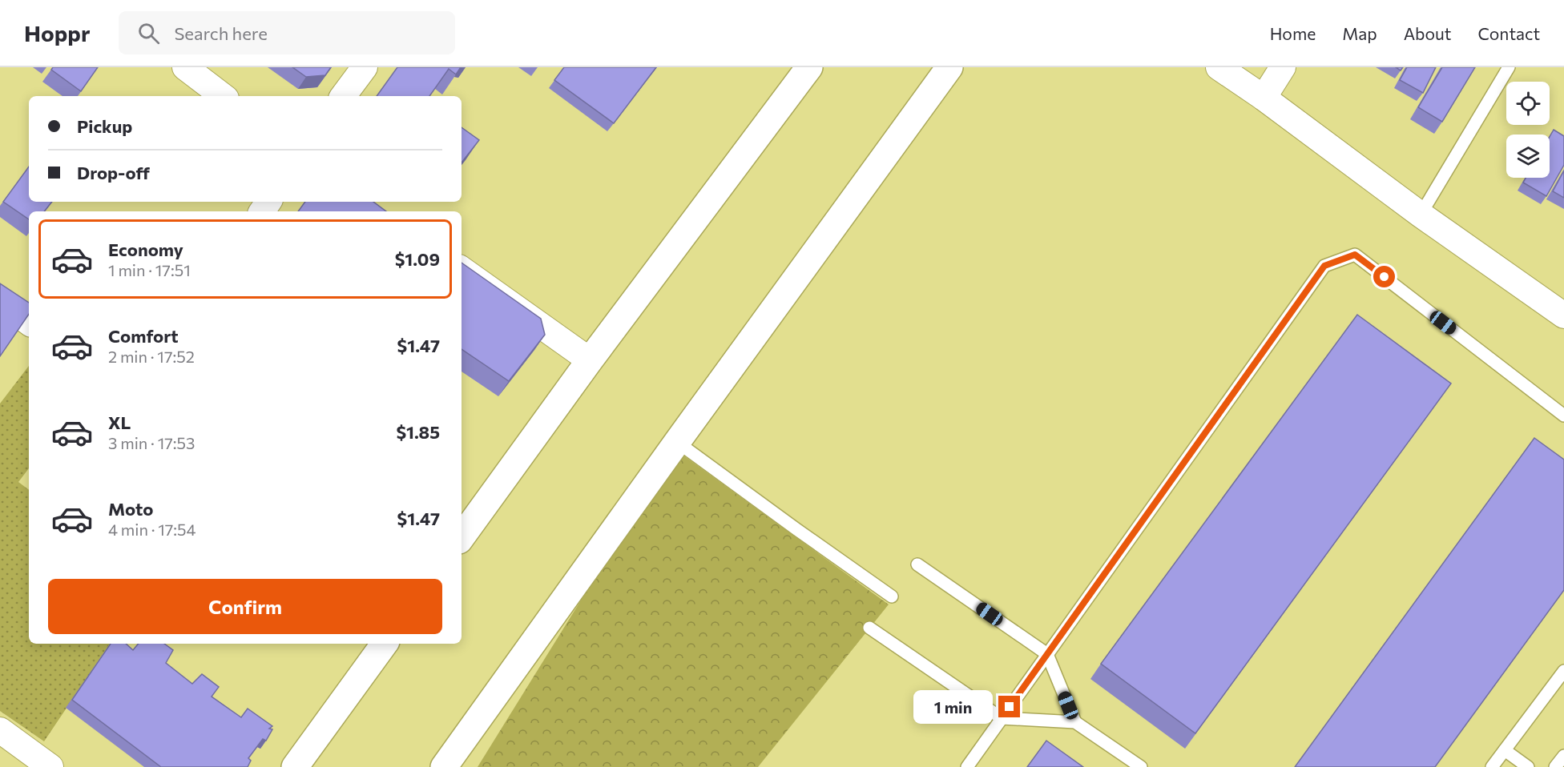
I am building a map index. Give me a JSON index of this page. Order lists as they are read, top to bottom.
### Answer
{
  "page": {
    "header": "Hoppr",
    "search": "Search here",
    "nav": [
      "Home",
      "Map",
      "About",
      "Contact"
    ],
    "banner": ["Pickup", "Drop-off"],
    "list": [
      {
        "name": "Economy",
        "note": "1 min · 17:51",
        "value": "$1.09"
      },
      {
        "name": "Comfort",
        "note": "2 min · 17:52",
        "value": "$1.47"
      },
      {
        "name": "XL",
        "note": "3 min · 17:53",
        "value": "$1.85"
      },
      {
        "name": "Moto",
        "note": "4 min · 17:54",
        "value": "$1.47"
      }
    ],
    "buttons": "Confirm",
    "bubble": "1 min"
  }
}
